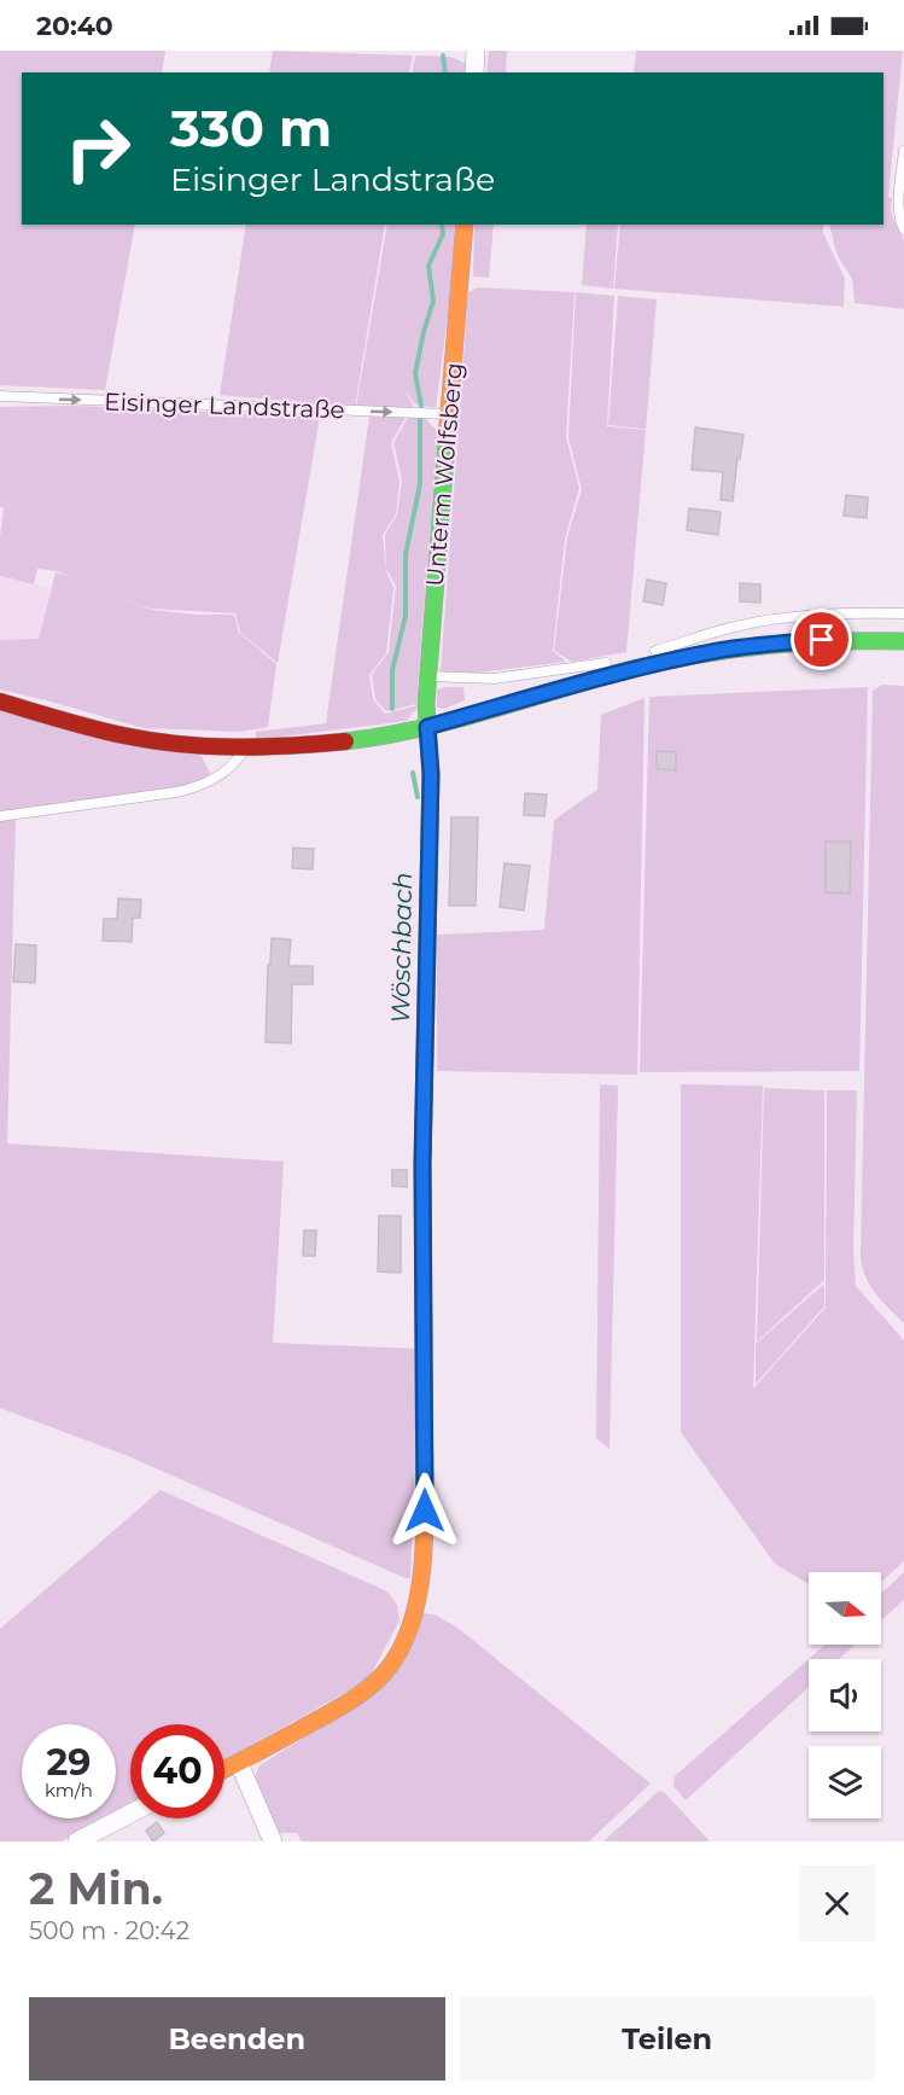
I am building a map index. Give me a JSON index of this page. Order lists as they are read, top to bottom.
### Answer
{
  "streets": {
    "street": ["Unterm Wolfsberg"],
    "lane": ["Eisinger Landstraße"]
  },
  "crossings": [
    ["Eisinger Landstraße", "Unterm Wolfsberg"]
  ],
  "one_way": ["Eisinger Landstraße"],
  "water": ["Wöschbach"],
  "north": "right",
  "page": {
    "status": "20:40",
    "turn": ["330 m", "Eisinger Landstraße"],
    "speed": "29 km/h",
    "limit": "40",
    "heading": ["2 Min.", "500 m · 20:42"],
    "buttons": ["Beenden", "Teilen"]
  }
}
